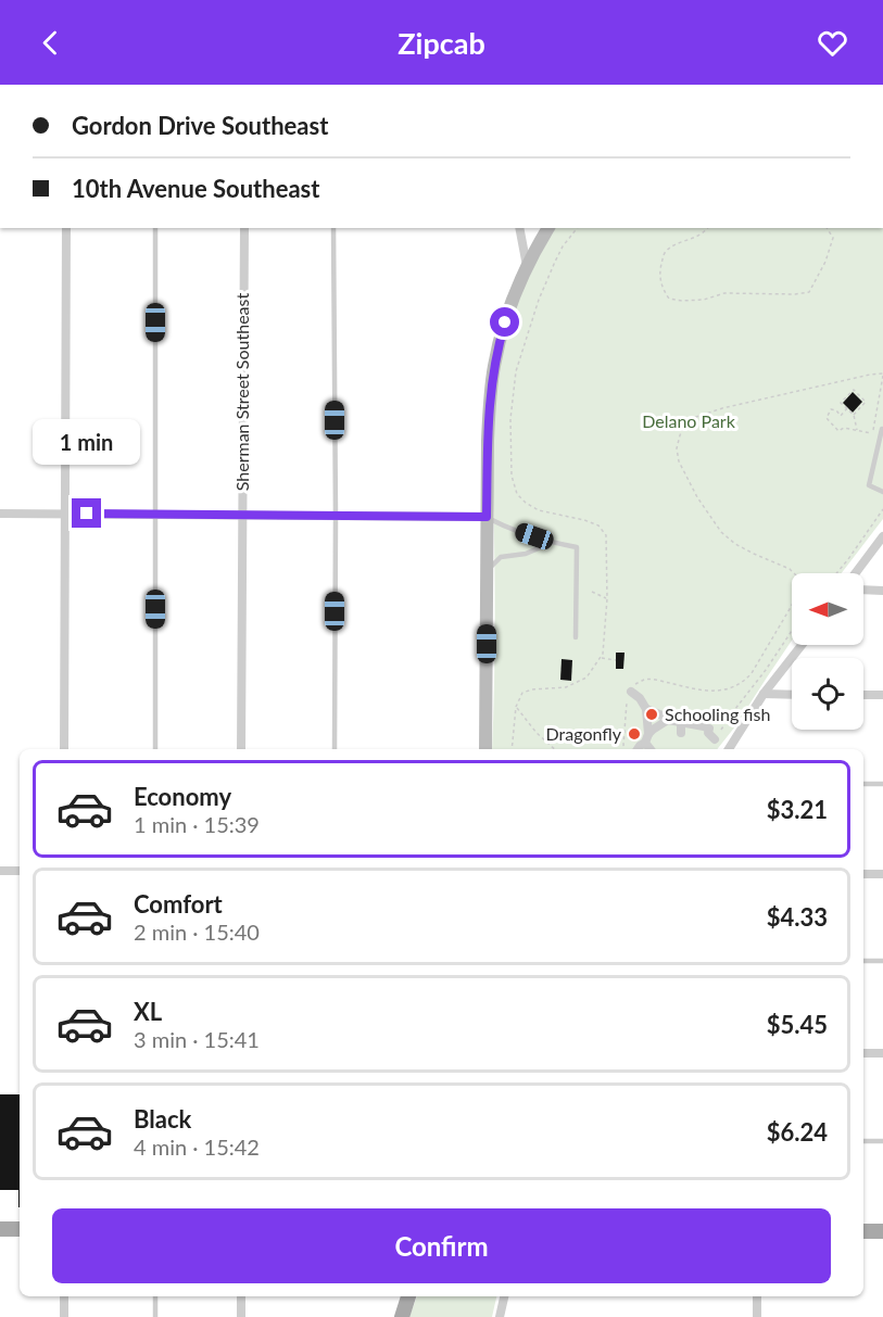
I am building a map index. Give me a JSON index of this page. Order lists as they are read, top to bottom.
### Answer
{
  "streets": {
    "street": ["Sherman Street Southeast"]
  },
  "parks": ["Delano Park"],
  "places": ["Schooling fish", "Dragonfly"],
  "north": "left",
  "page": {
    "header": "Zipcab",
    "banner": ["Gordon Drive Southeast", "10th Avenue Southeast"],
    "bubble": "1 min",
    "list": [
      {
        "name": "Economy",
        "note": "1 min · 15:39",
        "value": "$3.21"
      },
      {
        "name": "Comfort",
        "note": "2 min · 15:40",
        "value": "$4.33"
      },
      {
        "name": "XL",
        "note": "3 min · 15:41",
        "value": "$5.45"
      },
      {
        "name": "Black",
        "note": "4 min · 15:42",
        "value": "$6.24"
      }
    ],
    "buttons": "Confirm"
  }
}
